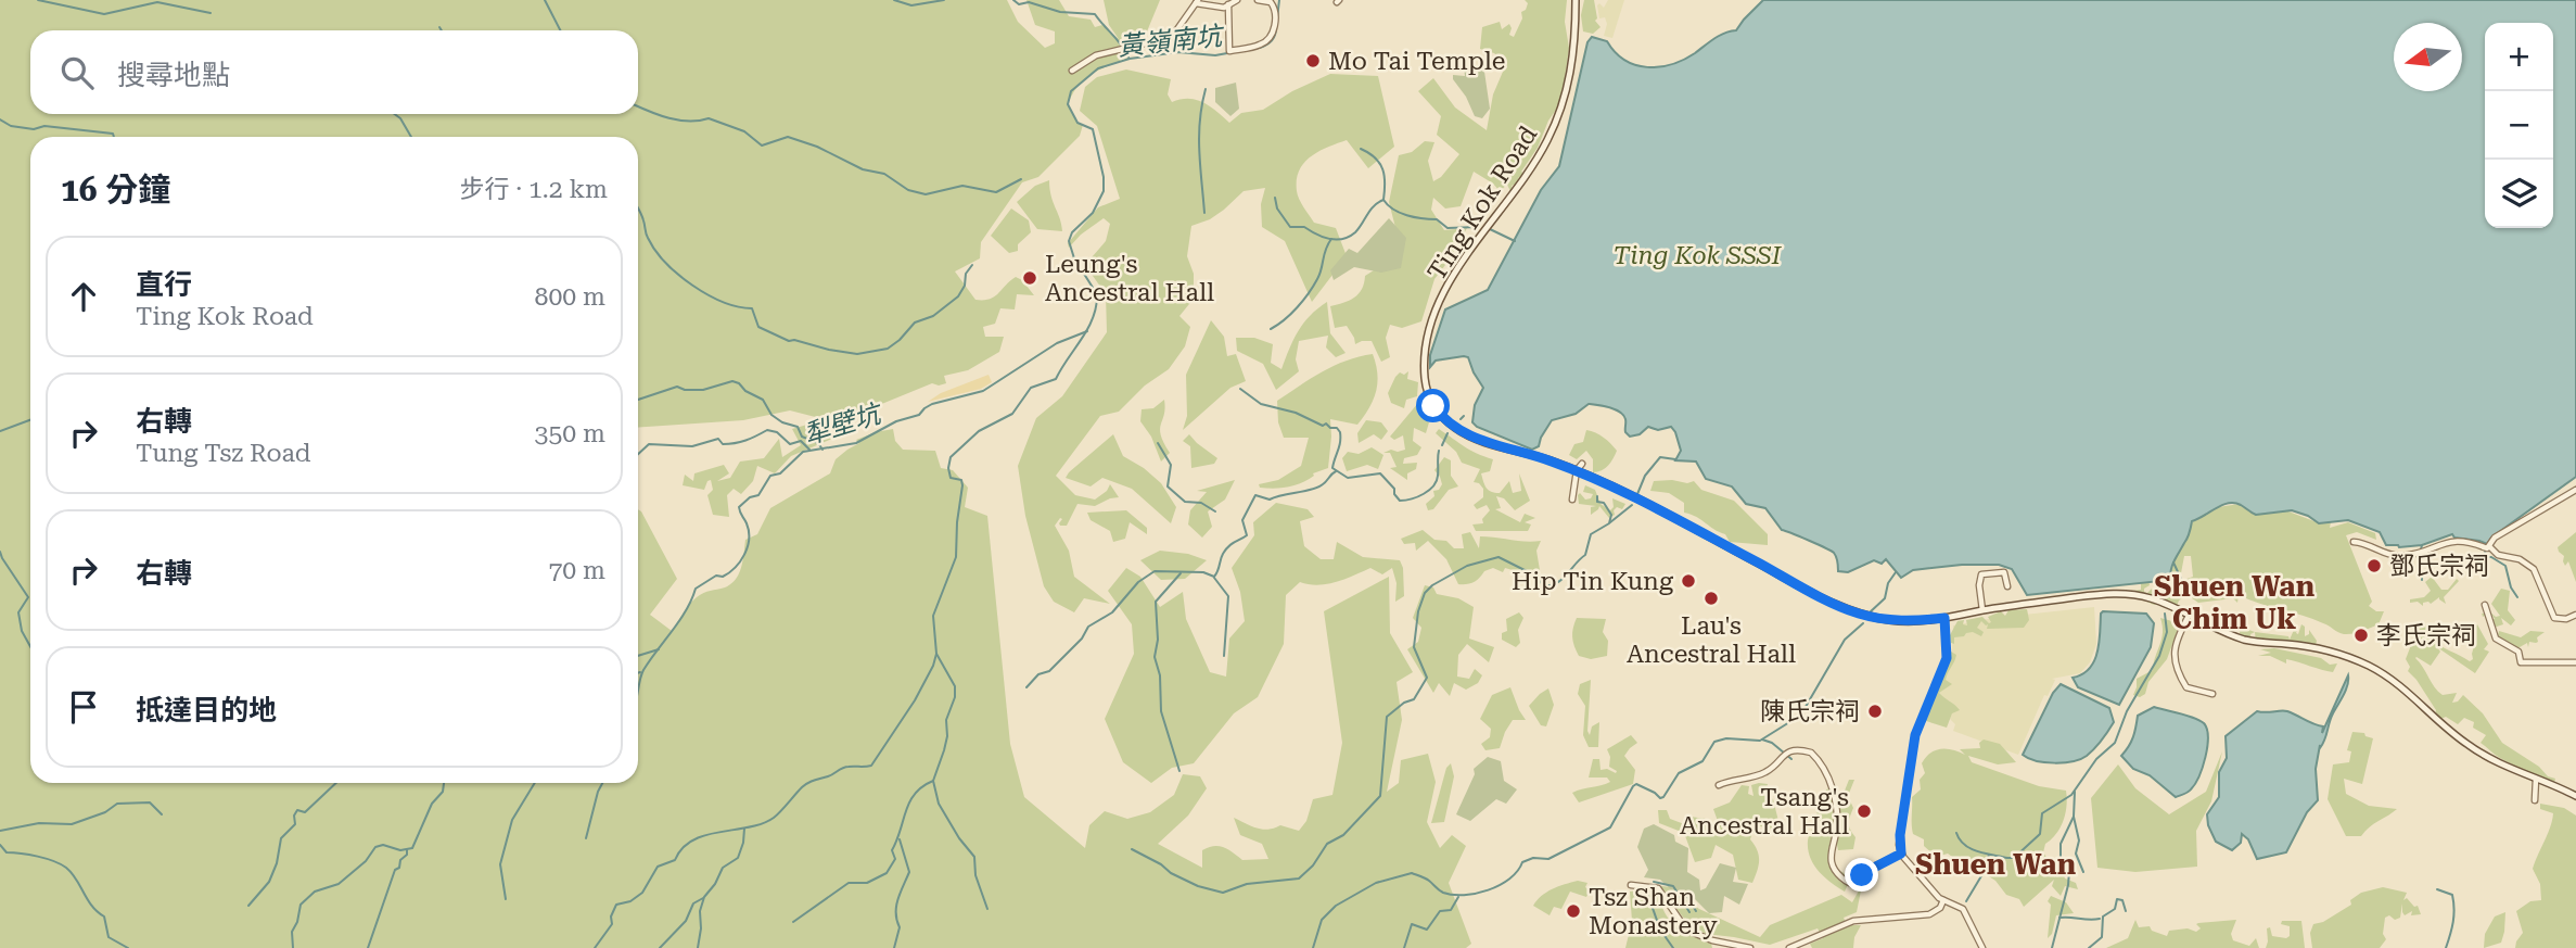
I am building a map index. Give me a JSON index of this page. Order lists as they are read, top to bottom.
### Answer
{
  "streets": {
    "main road": ["Ting Kok Road"]
  },
  "districts": ["Shuen Wan Chim Uk", "Shuen Wan"],
  "water": ["黃嶺南坑", "犁壁坑"],
  "parks": ["Ting Kok SSSI"],
  "places": [
    "Mo Tai Temple",
    "Leung's Ancestral Hall",
    "鄧氏宗祠",
    "Hip Tin Kung",
    "Lau's Ancestral Hall",
    "李氏宗祠",
    "陳氏宗祠",
    "Tsang's Ancestral Hall",
    "Tsz Shan Monastery"
  ],
  "north": "left",
  "page": {
    "map_buttons": ["+", "−"],
    "search": "搜尋地點",
    "heading": ["16 分鐘", "步行 · 1.2 km"],
    "list": [
      ["直行", "Ting Kok Road", "800 m"],
      ["右轉", "Tung Tsz Road", "350 m"],
      ["右轉", "70 m"],
      "抵達目的地"
    ]
  }
}
